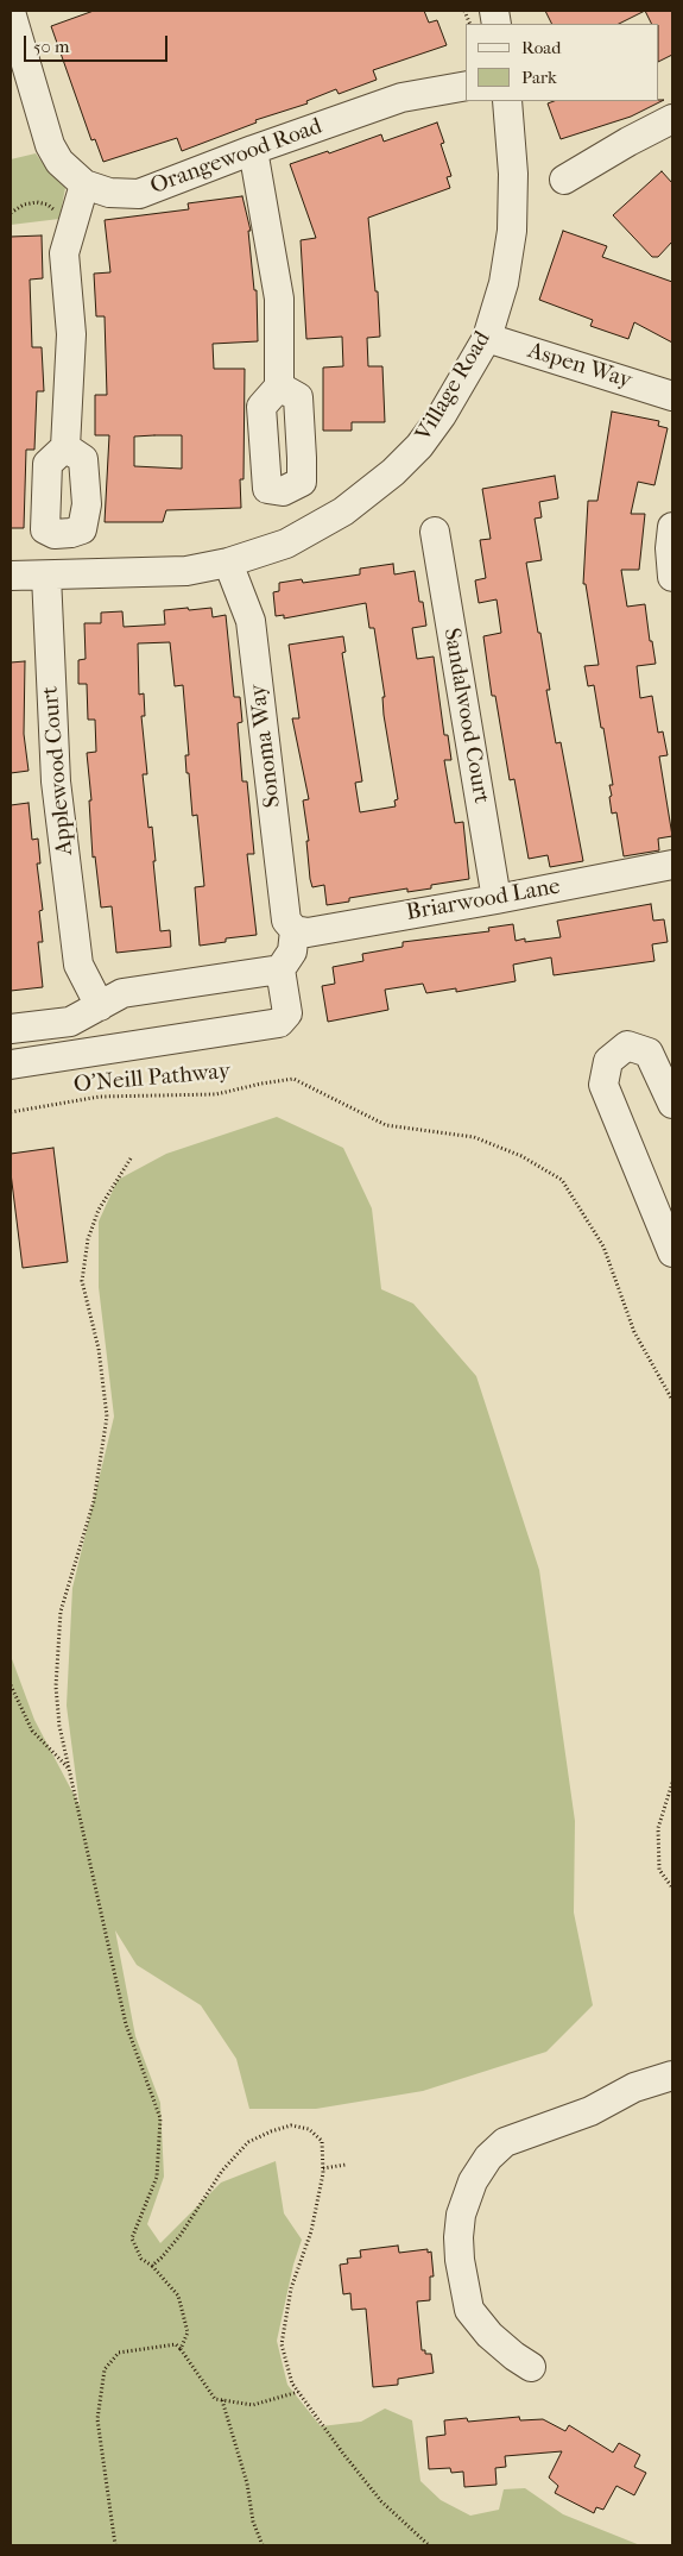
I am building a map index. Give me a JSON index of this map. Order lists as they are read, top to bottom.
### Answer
{
  "streets": {
    "street": [
      "Orangewood Road",
      "Aspen Way",
      "Village Road",
      "Sandalwood Court",
      "Sonoma Way",
      "Applewood Court",
      "Briarwood Lane"
    ],
    "path": ["O'Neill Pathway"]
  },
  "crossings": [
    ["Aspen Way", "Village Road"],
    ["Village Road", "Sonoma Way"],
    ["Village Road", "Applewood Court"],
    ["Sandalwood Court", "Briarwood Lane"],
    ["Sonoma Way", "Briarwood Lane"]
  ],
  "legend": ["Road", "Park"],
  "scale_bar": "50 m"
}
